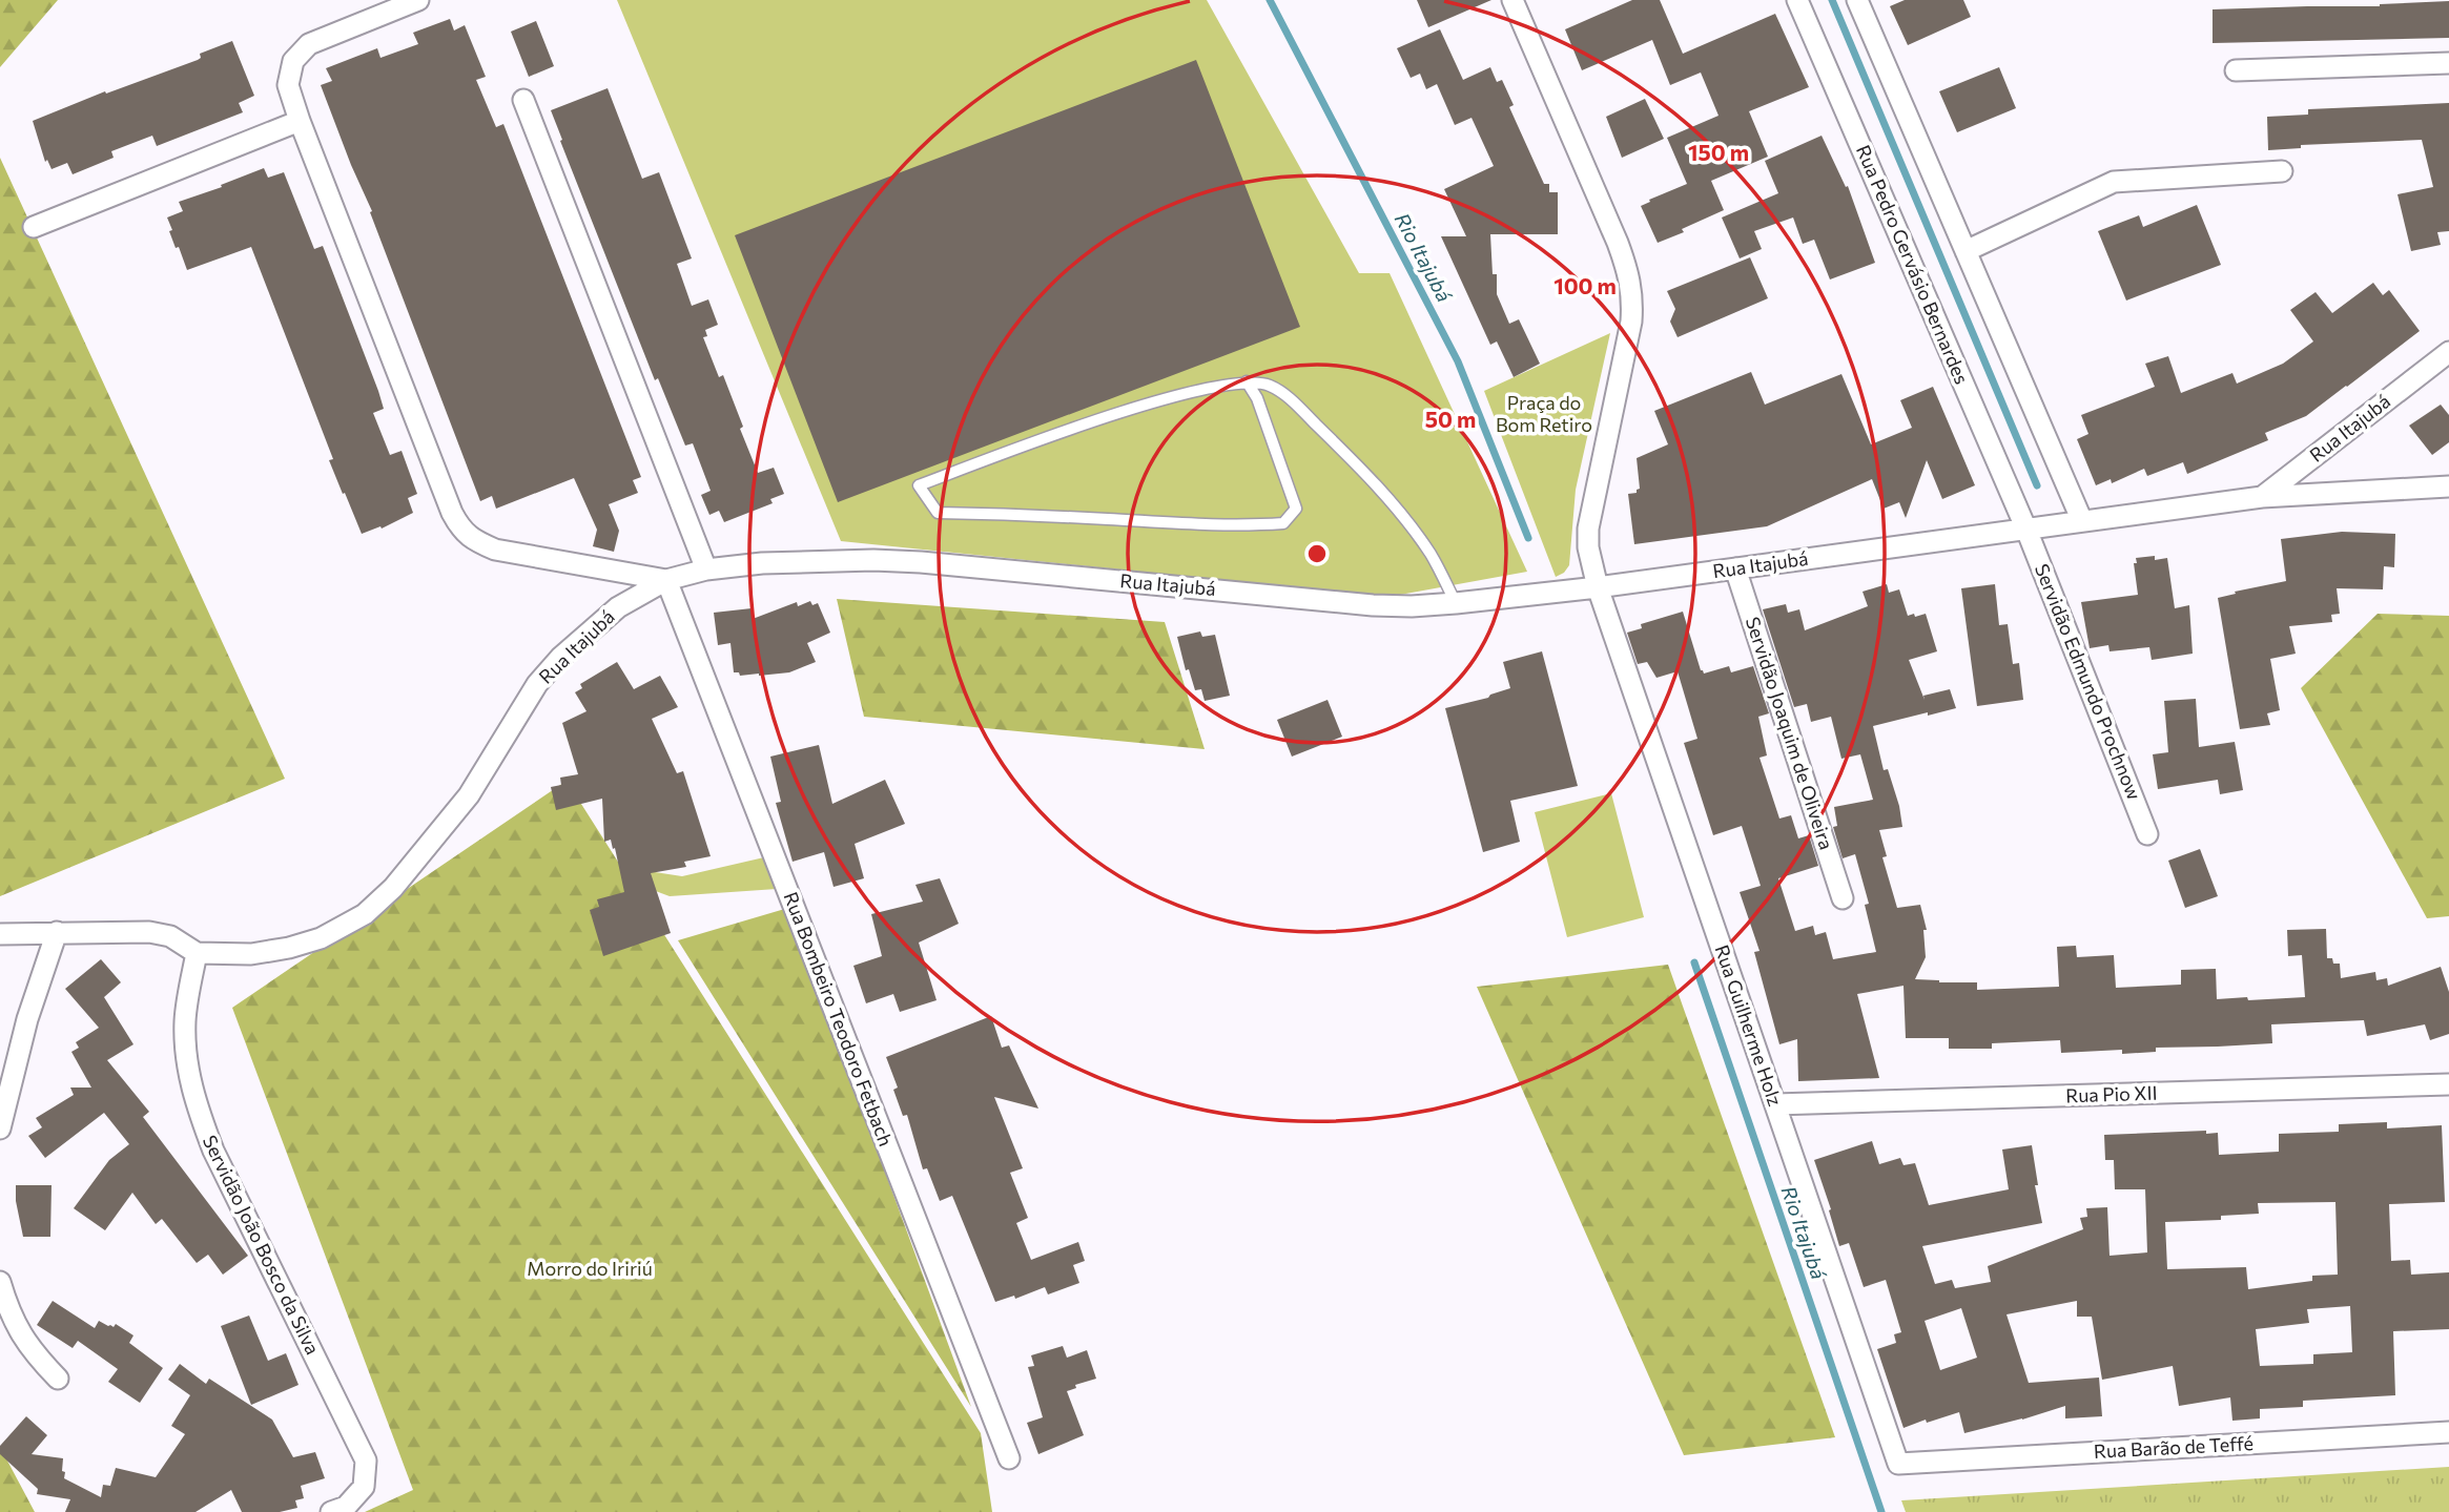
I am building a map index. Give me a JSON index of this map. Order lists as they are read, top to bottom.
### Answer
{
  "streets": {
    "street": [
      "Rua Pedro Gervásio Bernardes",
      "Rua Itajubá",
      "Servidão Edmundo Prochnow",
      "Servidão Joaquim de Oliveira",
      "Rua Bombeiro Teodoro Fetbach",
      "Rua Guilherme Holz",
      "Rua Pio XII",
      "Servidão João Bosco da Silva",
      "Rua Barão de Teffé"
    ]
  },
  "crossings": [
    ["Rua Pedro Gervásio Bernardes", "Rua Itajubá"],
    ["Rua Pedro Gervásio Bernardes", "Servidão Edmundo Prochnow"],
    ["Rua Itajubá", "Servidão Edmundo Prochnow"],
    ["Rua Itajubá", "Servidão Joaquim de Oliveira"],
    ["Rua Itajubá", "Rua Bombeiro Teodoro Fetbach"],
    ["Rua Itajubá", "Rua Guilherme Holz"],
    ["Rua Itajubá", "Servidão João Bosco da Silva"],
    ["Rua Guilherme Holz", "Rua Pio XII"],
    ["Rua Guilherme Holz", "Rua Barão de Teffé"]
  ],
  "water": ["Rio Itajubá"],
  "parks": ["Praça do Bom Retiro", "Morro do Iririú"],
  "rings": ["150 m", "100 m", "50 m"]
}
